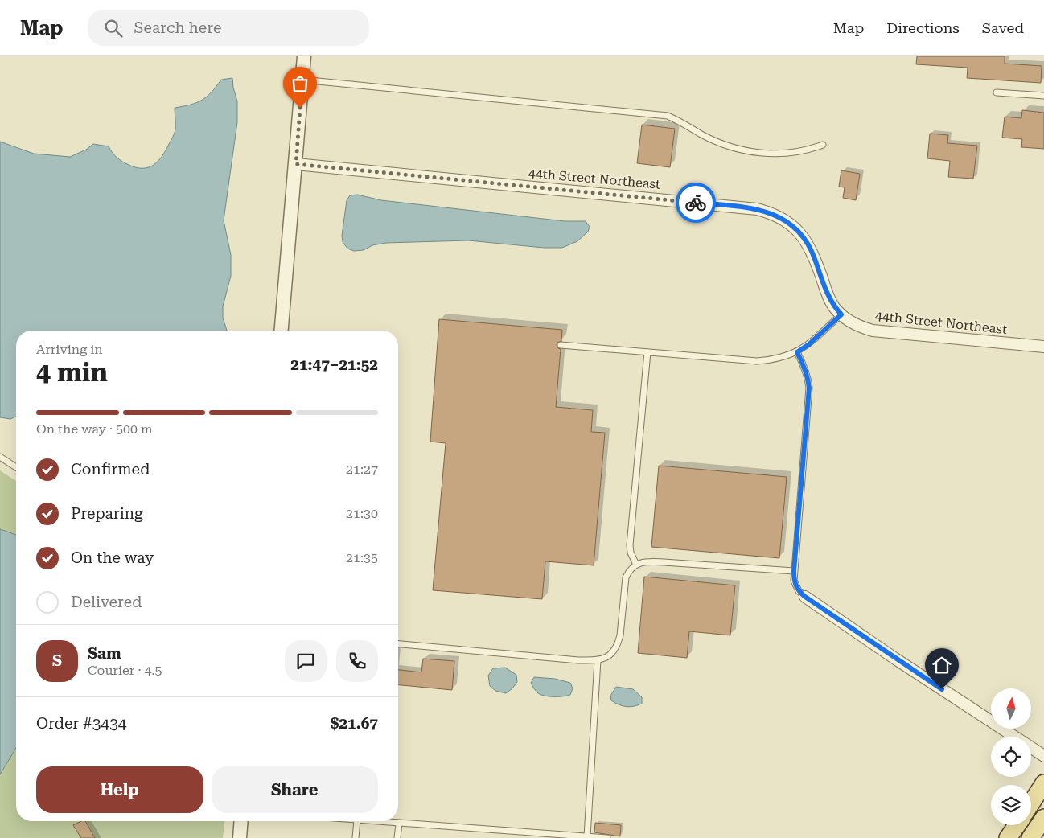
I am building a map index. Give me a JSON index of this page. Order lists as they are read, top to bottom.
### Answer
{
  "streets": {
    "street": ["44th Street Northeast"]
  },
  "north": "top",
  "page": {
    "header": "Map",
    "search": "Search here",
    "nav": ["Map", "Directions", "Saved"],
    "heading": ["4 min", "Arriving in", "21:47–21:52"],
    "panel": [
      "Sam",
      "Courier · 4.5",
      "Order #3434",
      "$21.67"
    ],
    "bar": "On the way · 500 m",
    "list": [
      ["Confirmed", "21:27"],
      ["Preparing", "21:30"],
      ["On the way", "21:35"],
      "Delivered"
    ],
    "round": "S",
    "buttons": ["Help", "Share"]
  }
}
